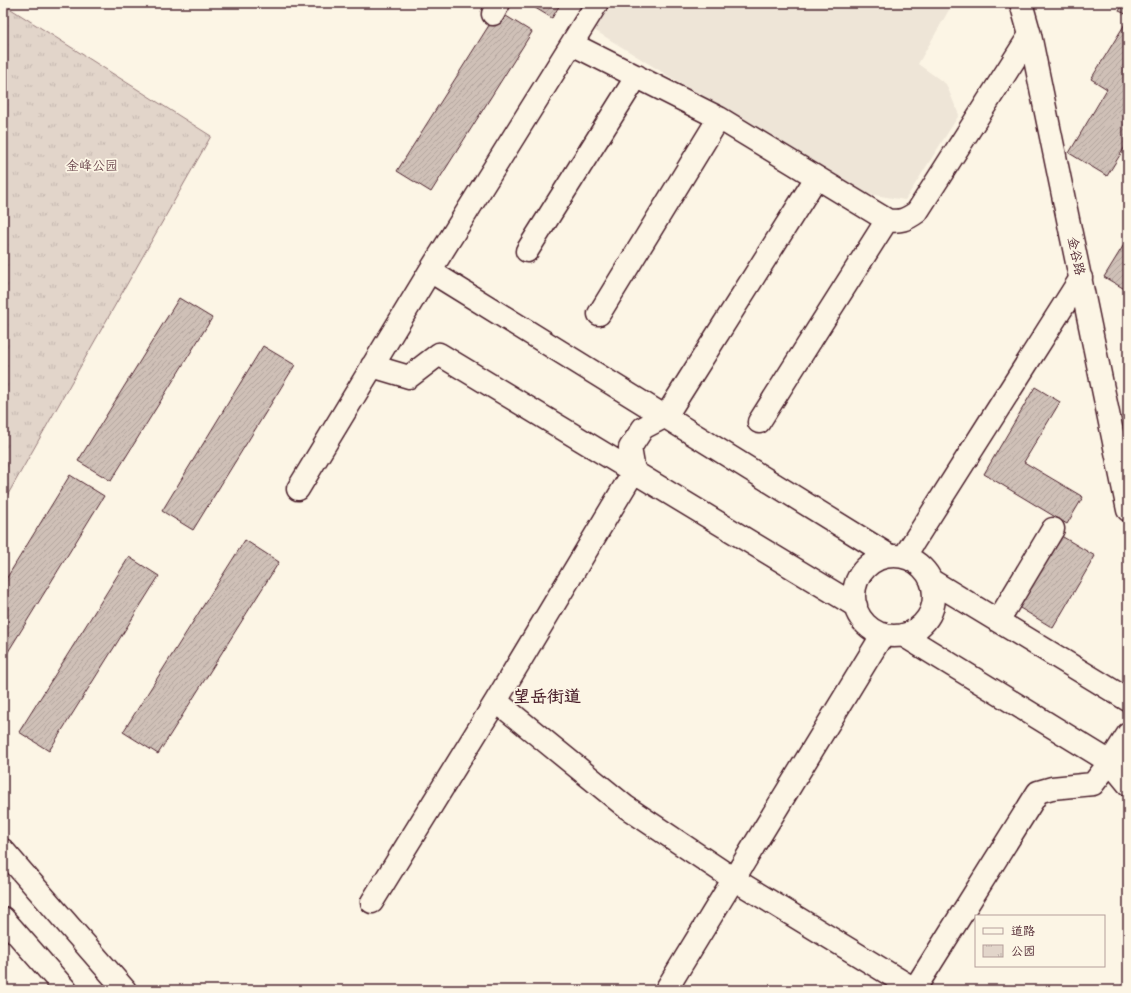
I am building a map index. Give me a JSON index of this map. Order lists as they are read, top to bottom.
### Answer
{
  "streets": {
    "main road": ["金谷路"]
  },
  "districts": ["望岳街道"],
  "parks": ["金峰公园"],
  "legend": ["道路", "公园"]
}
